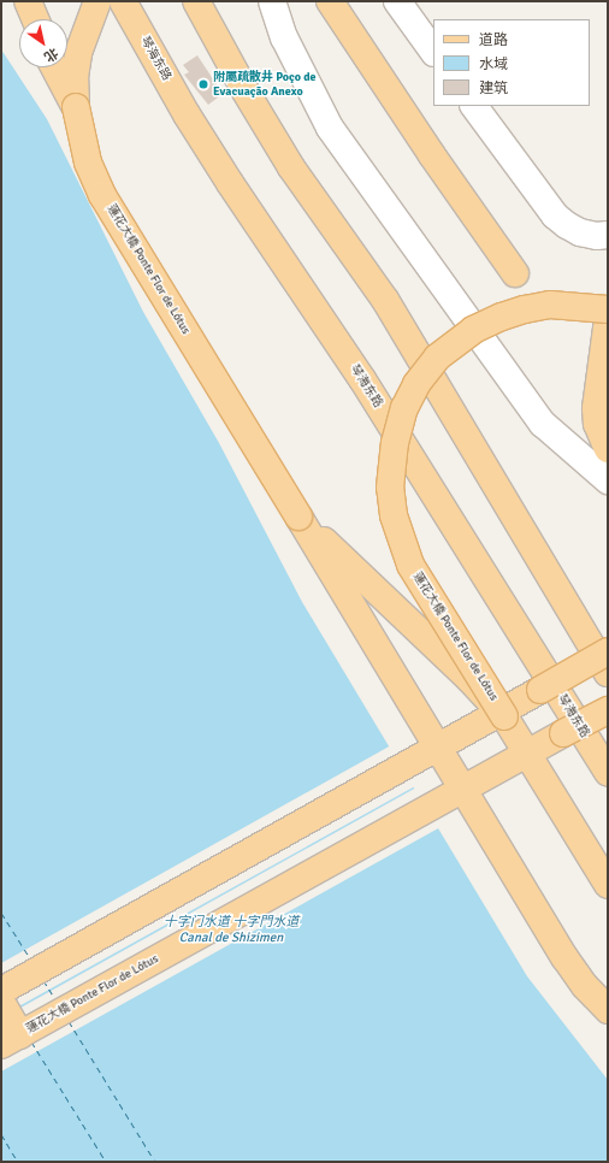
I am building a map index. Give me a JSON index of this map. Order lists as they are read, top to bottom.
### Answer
{
  "streets": {
    "main road": ["琴海东路", "蓮花大橋 Ponte Flor de Lótus"]
  },
  "water": ["十字门水道 十字門水道 Canal de Shizimen"],
  "places": ["附屬疏散井 Poço de Evacuação Anexo"],
  "legend": ["道路", "水域", "建筑"],
  "north": "bottom right"
}
